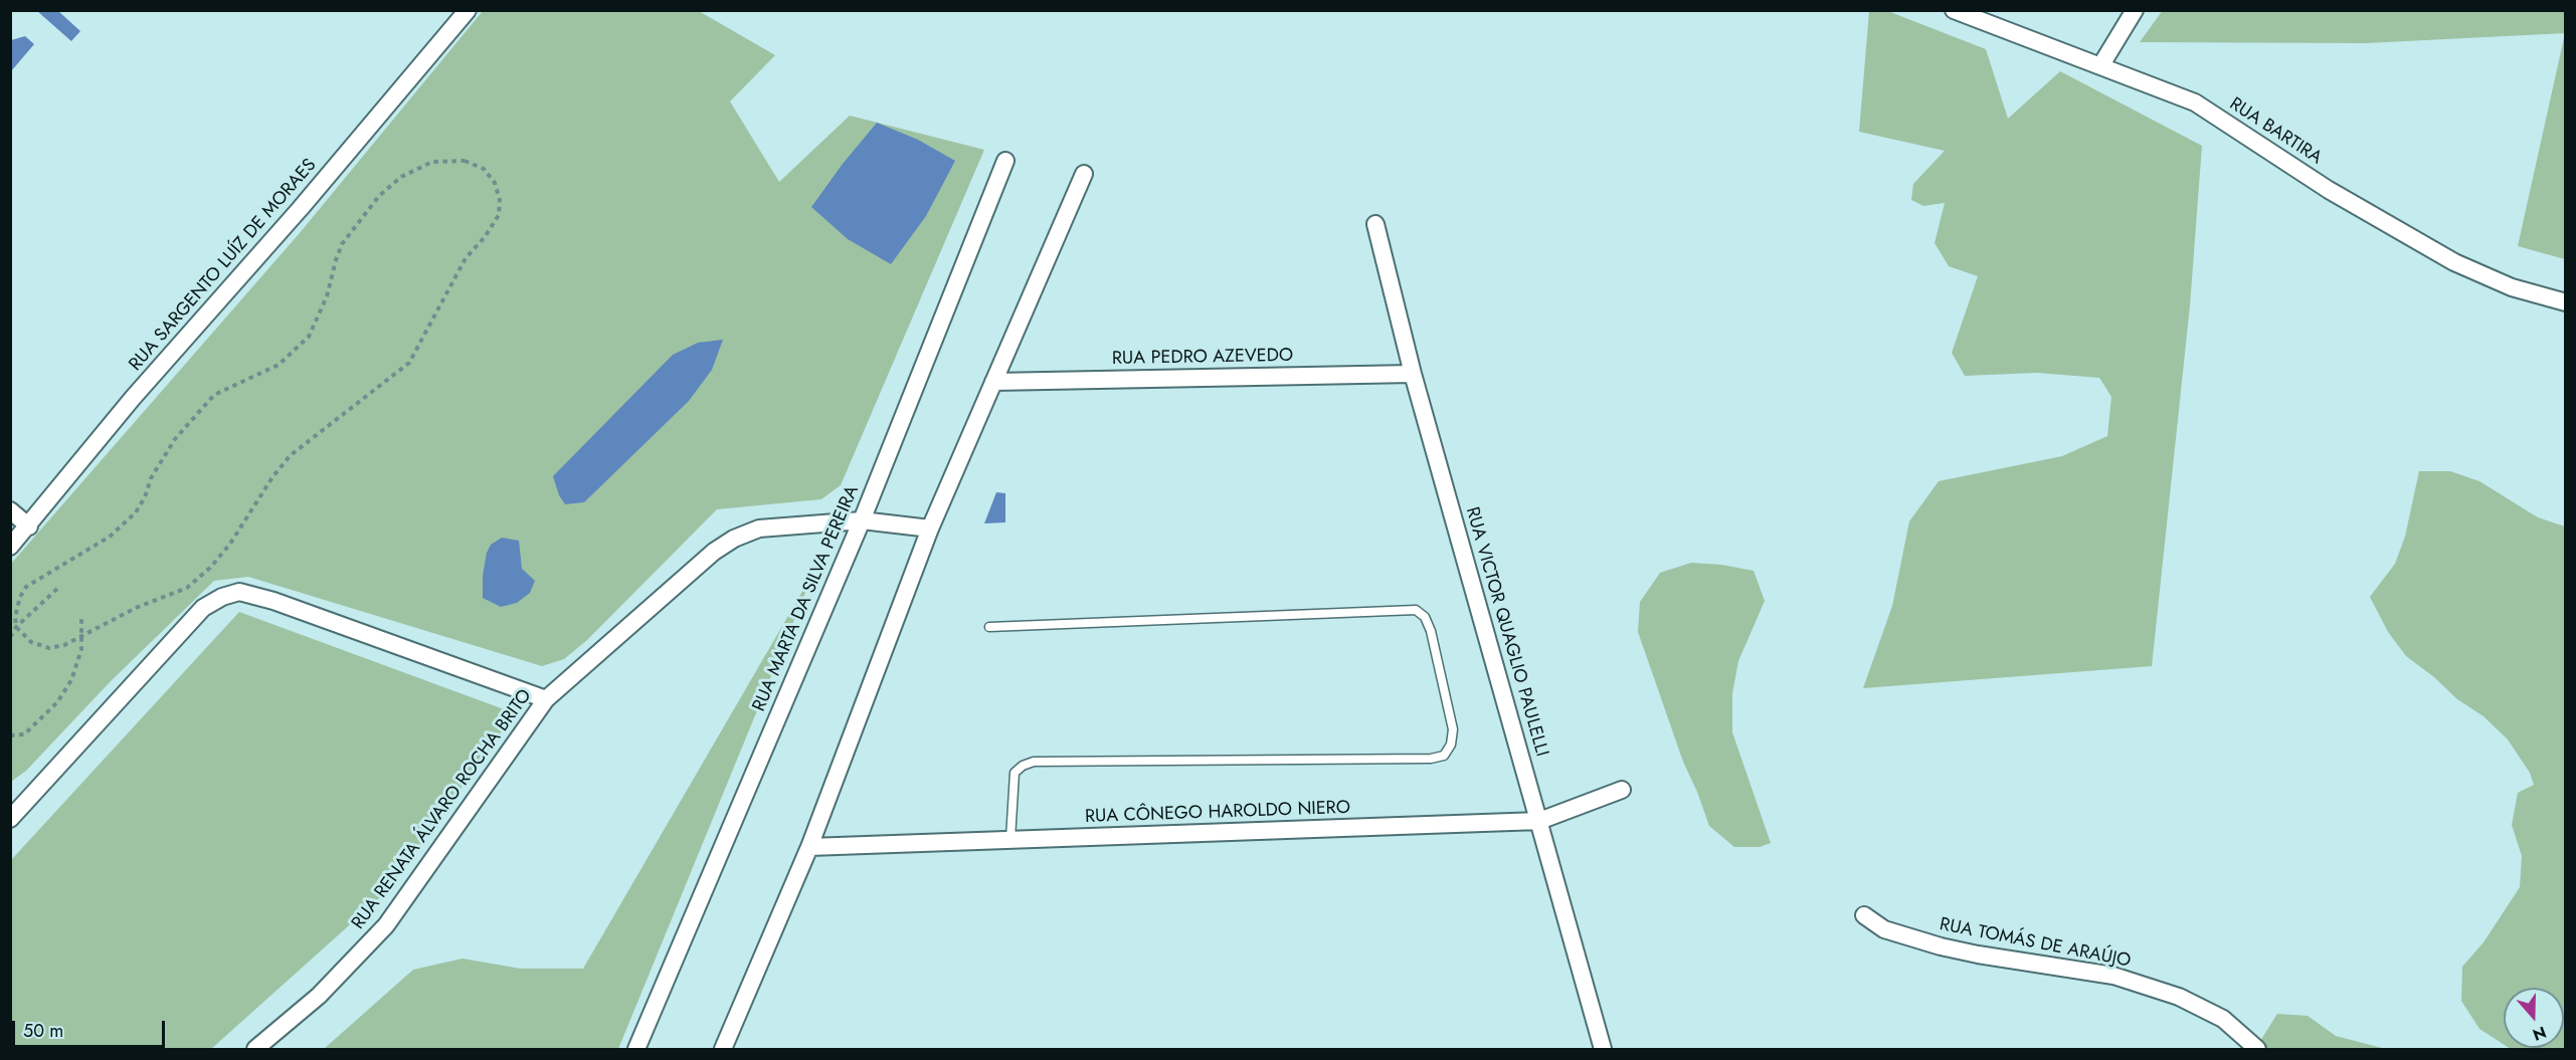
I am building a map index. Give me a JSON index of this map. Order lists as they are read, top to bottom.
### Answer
{
  "streets": {
    "street": [
      "RUA BARTIRA",
      "RUA SARGENTO LUÍZ DE MORAES",
      "RUA PEDRO AZEVEDO",
      "RUA MARTA DA SILVA PEREIRA",
      "RUA VICTOR QUAGLIO PAULELLI",
      "RUA RENATA ÁLVARO ROCHA BRITO",
      "RUA CÔNEGO HAROLDO NIERO",
      "RUA TOMÁS DE ARAÚJO"
    ]
  },
  "crossings": [
    ["RUA PEDRO AZEVEDO", "RUA VICTOR QUAGLIO PAULELLI"],
    ["RUA MARTA DA SILVA PEREIRA", "RUA RENATA ÁLVARO ROCHA BRITO"],
    ["RUA VICTOR QUAGLIO PAULELLI", "RUA CÔNEGO HAROLDO NIERO"]
  ],
  "scale_bar": "50 m",
  "north": "bottom"
}
